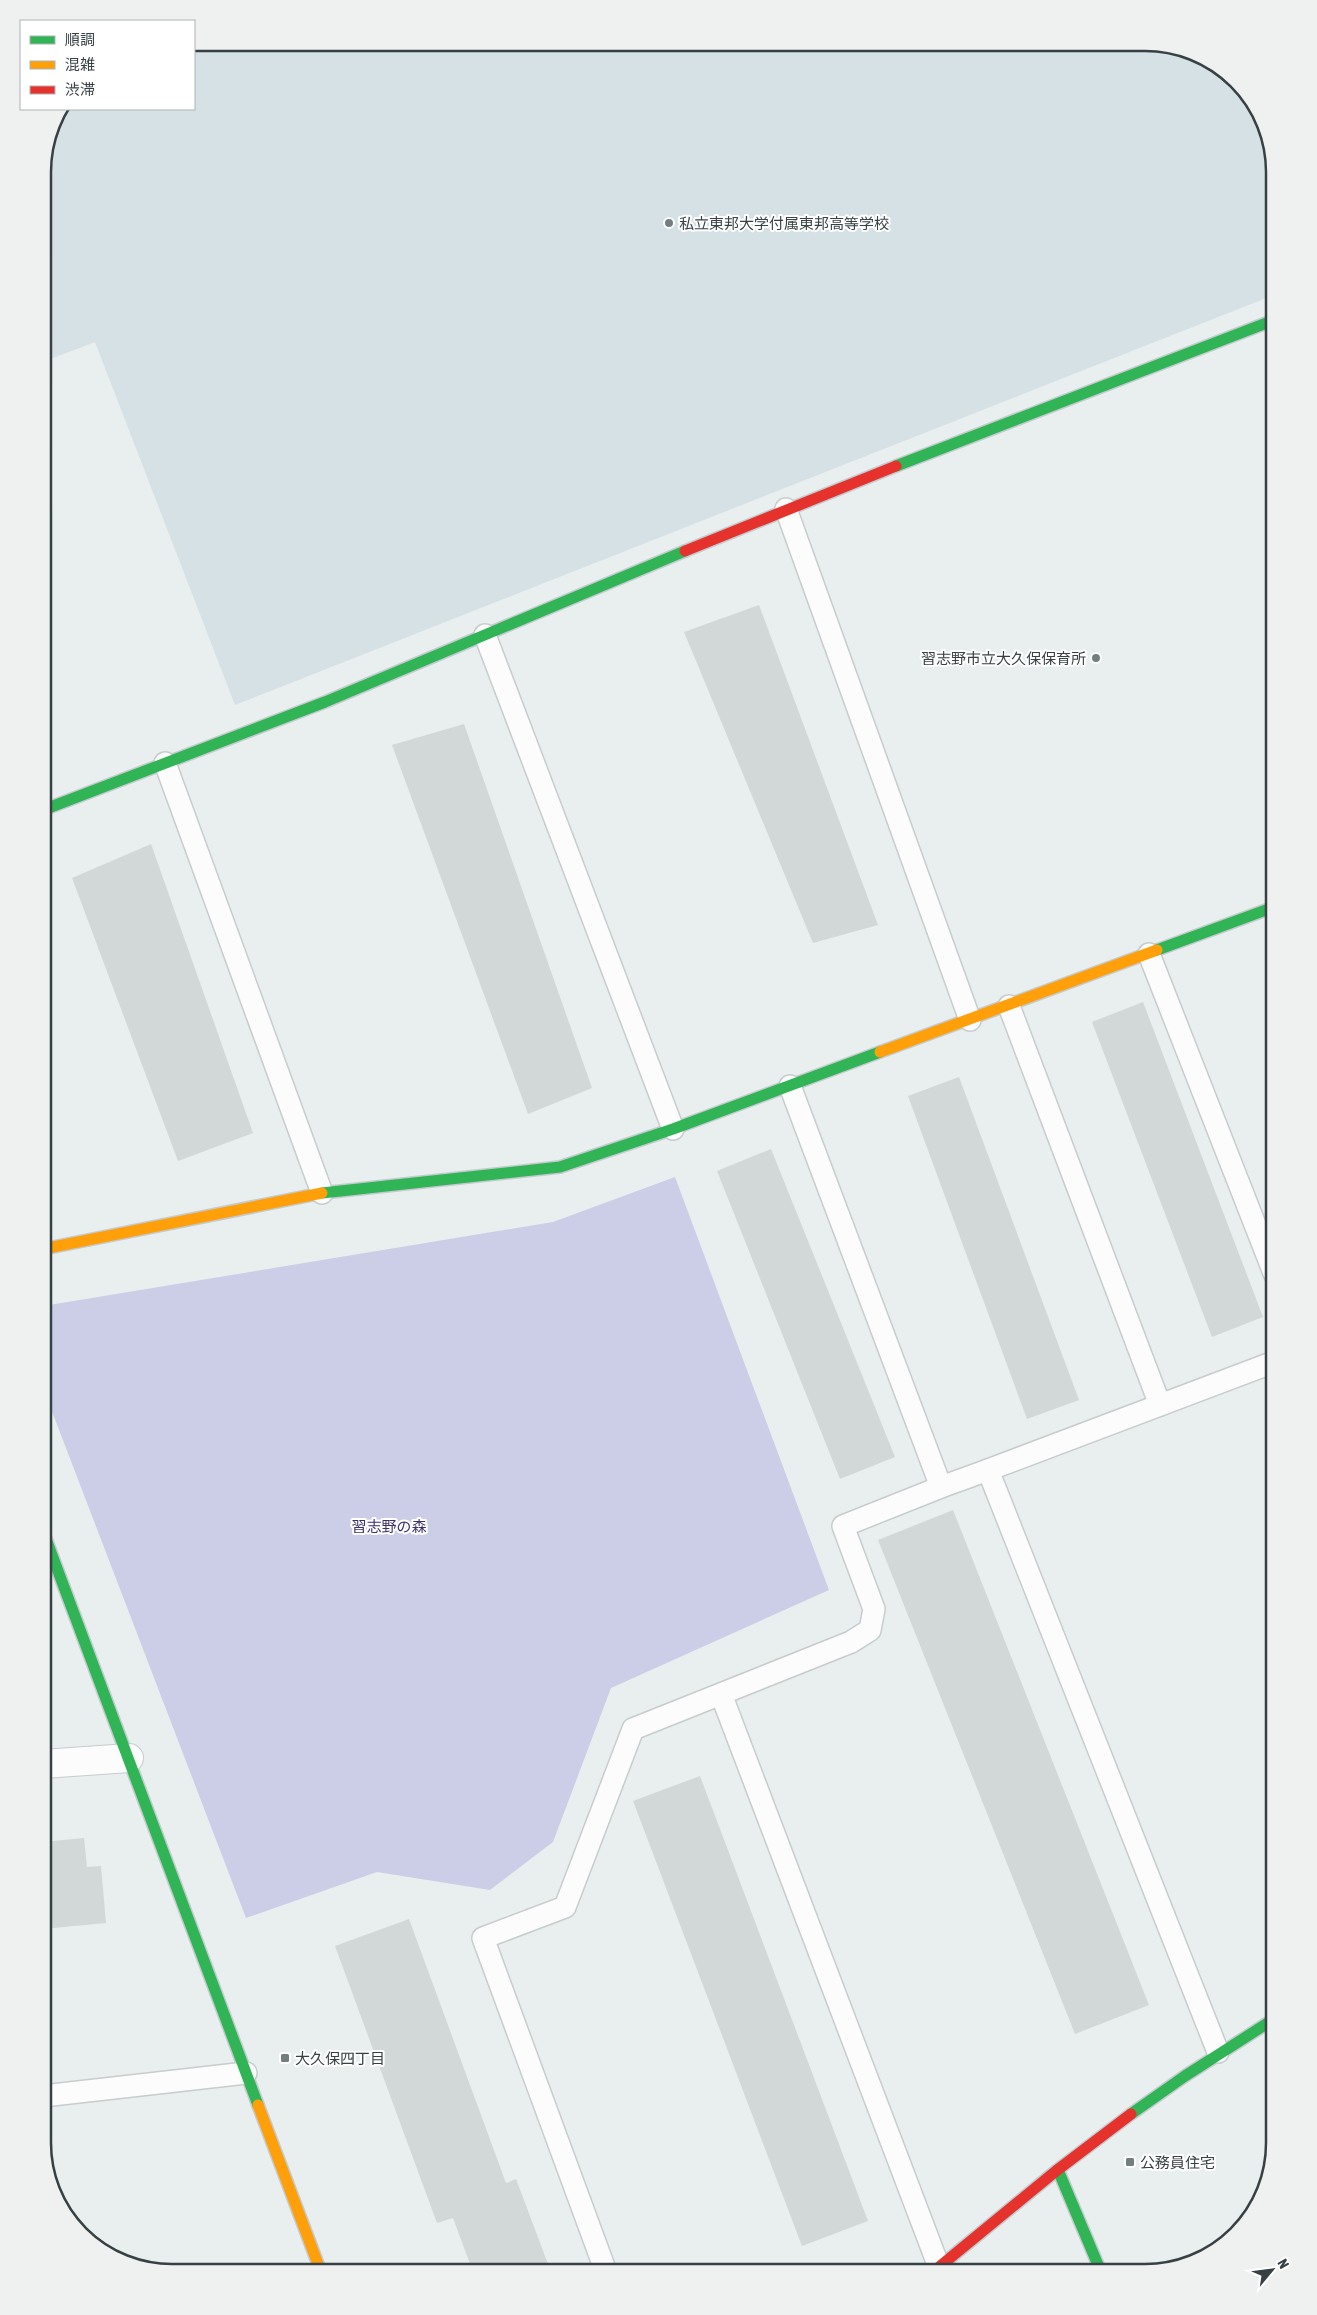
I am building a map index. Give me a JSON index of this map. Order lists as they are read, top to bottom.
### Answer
{
  "parks": ["習志野の森"],
  "places": {
    "other": ["私立東邦大学付属東邦高等学校", "習志野市立大久保保育所"],
    "transit": ["大久保四丁目", "公務員住宅"]
  },
  "legend": ["順調", "混雑", "渋滞"],
  "north": "top right"
}
